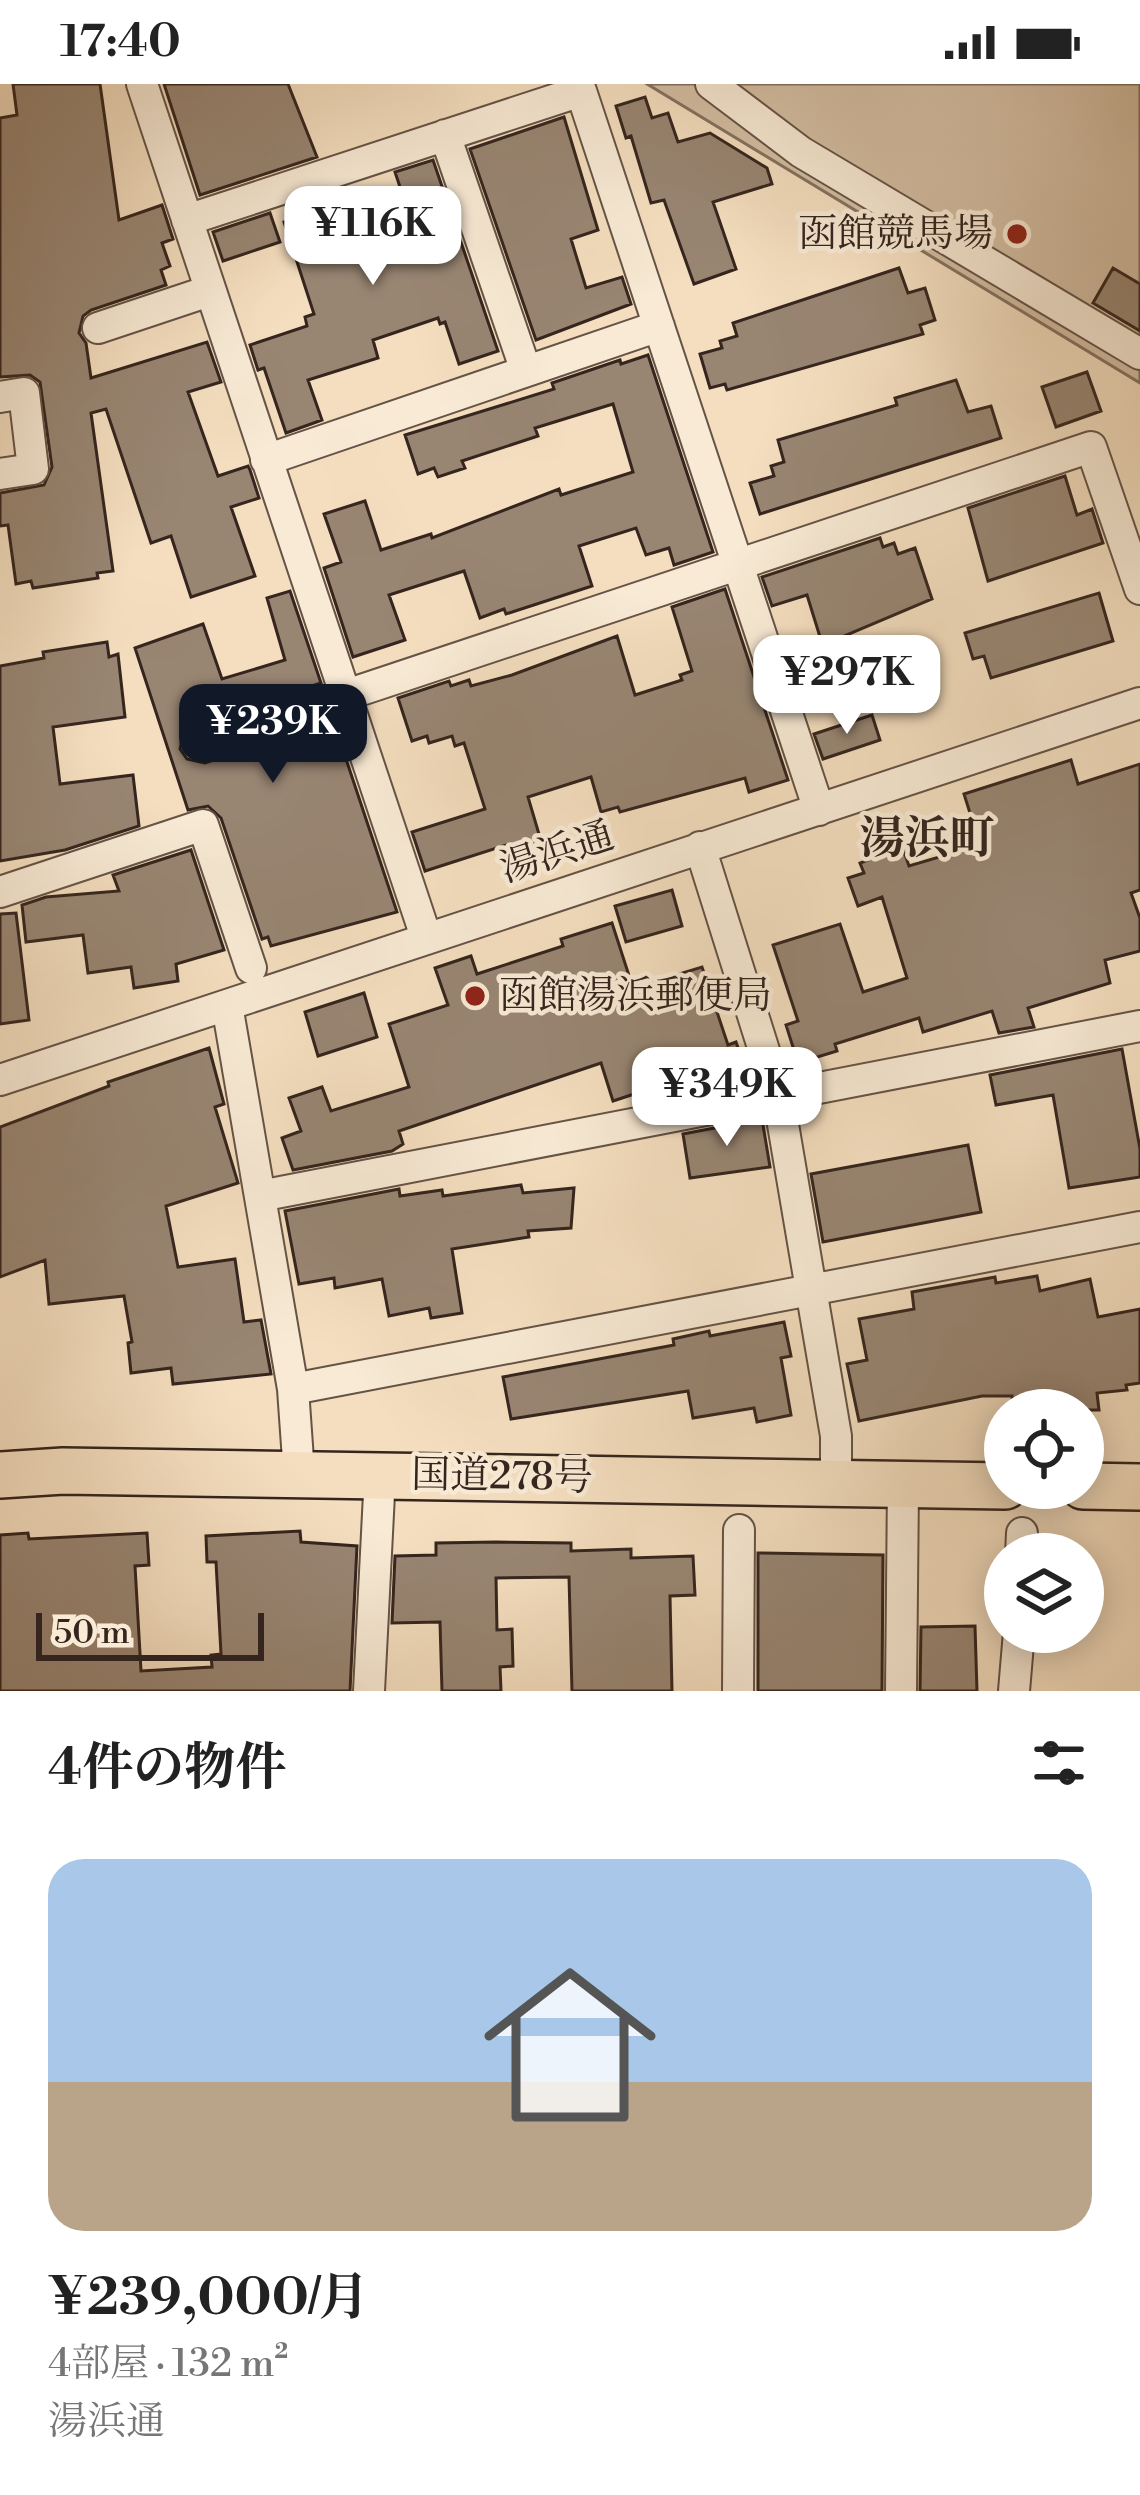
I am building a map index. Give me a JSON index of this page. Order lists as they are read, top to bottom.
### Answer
{
  "streets": {
    "highway": ["国道278号"],
    "street": ["湯浜通"]
  },
  "districts": ["湯浜町"],
  "places": ["函館競馬場", "函館湯浜郵便局"],
  "scale_bar": "50 m",
  "page": {
    "status": "17:40",
    "price": [
      "¥116K",
      "¥297K",
      "¥239K",
      "¥349K"
    ],
    "scale": "50 m",
    "heading": "4件の物件",
    "list": [
      {
        "name": "¥239,000/月",
        "note": "4部屋 · 132 m² · 湯浜通"
      }
    ]
  }
}
